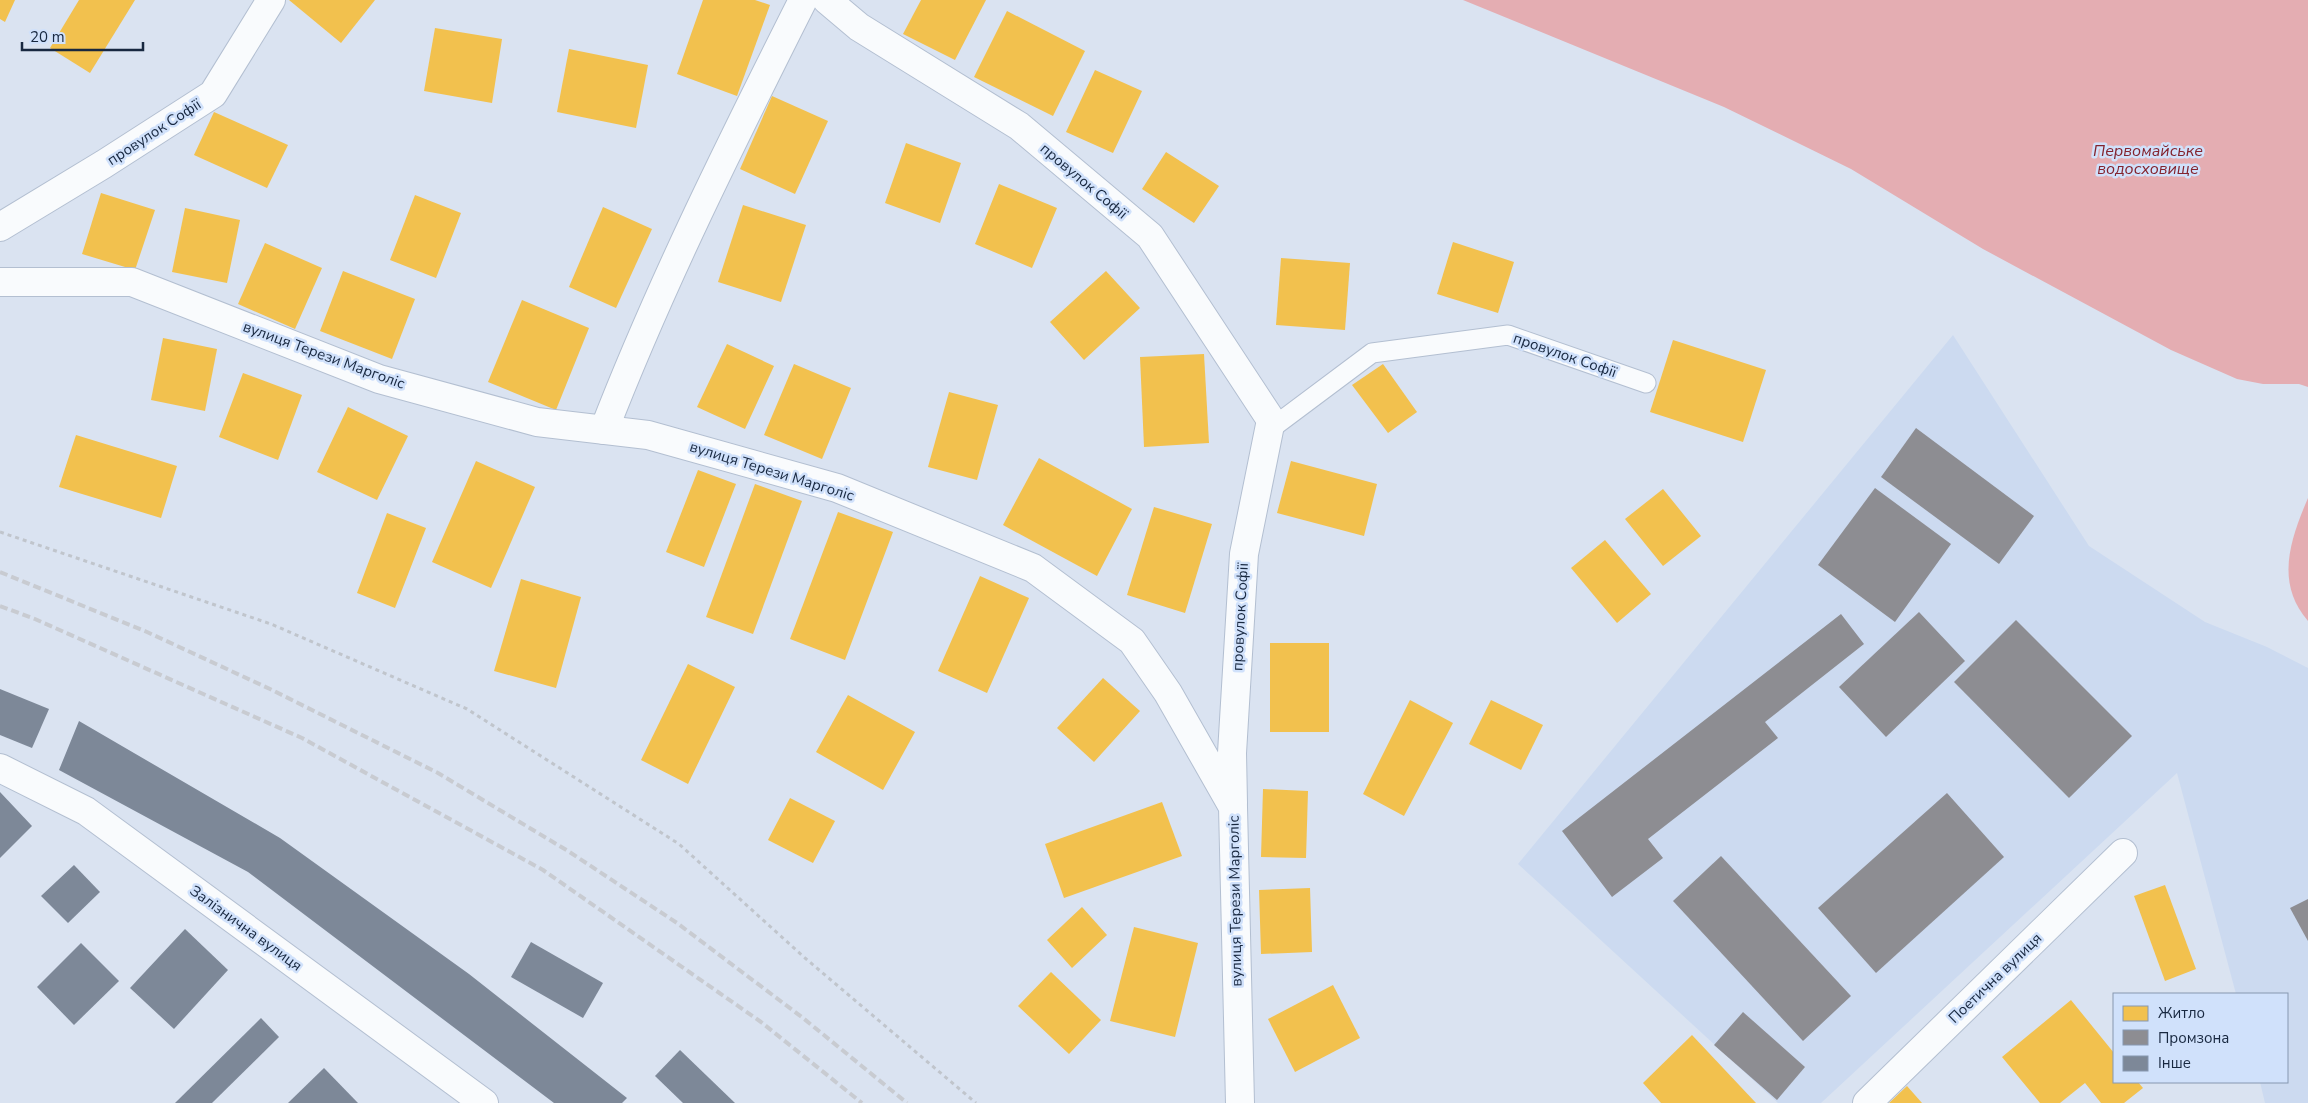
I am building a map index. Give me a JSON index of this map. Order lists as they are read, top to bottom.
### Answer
{
  "streets": {
    "street": [
      "провулок Софії",
      "вулиця Терези Марголіс",
      "Залізнична вулиця",
      "Поетична вулиця"
    ]
  },
  "crossings": [
    ["провулок Софії", "вулиця Терези Марголіс"]
  ],
  "water": ["Первомайське водосховище"],
  "legend": ["Житло", "Промзона", "Інше"],
  "scale_bar": "20 m"
}
